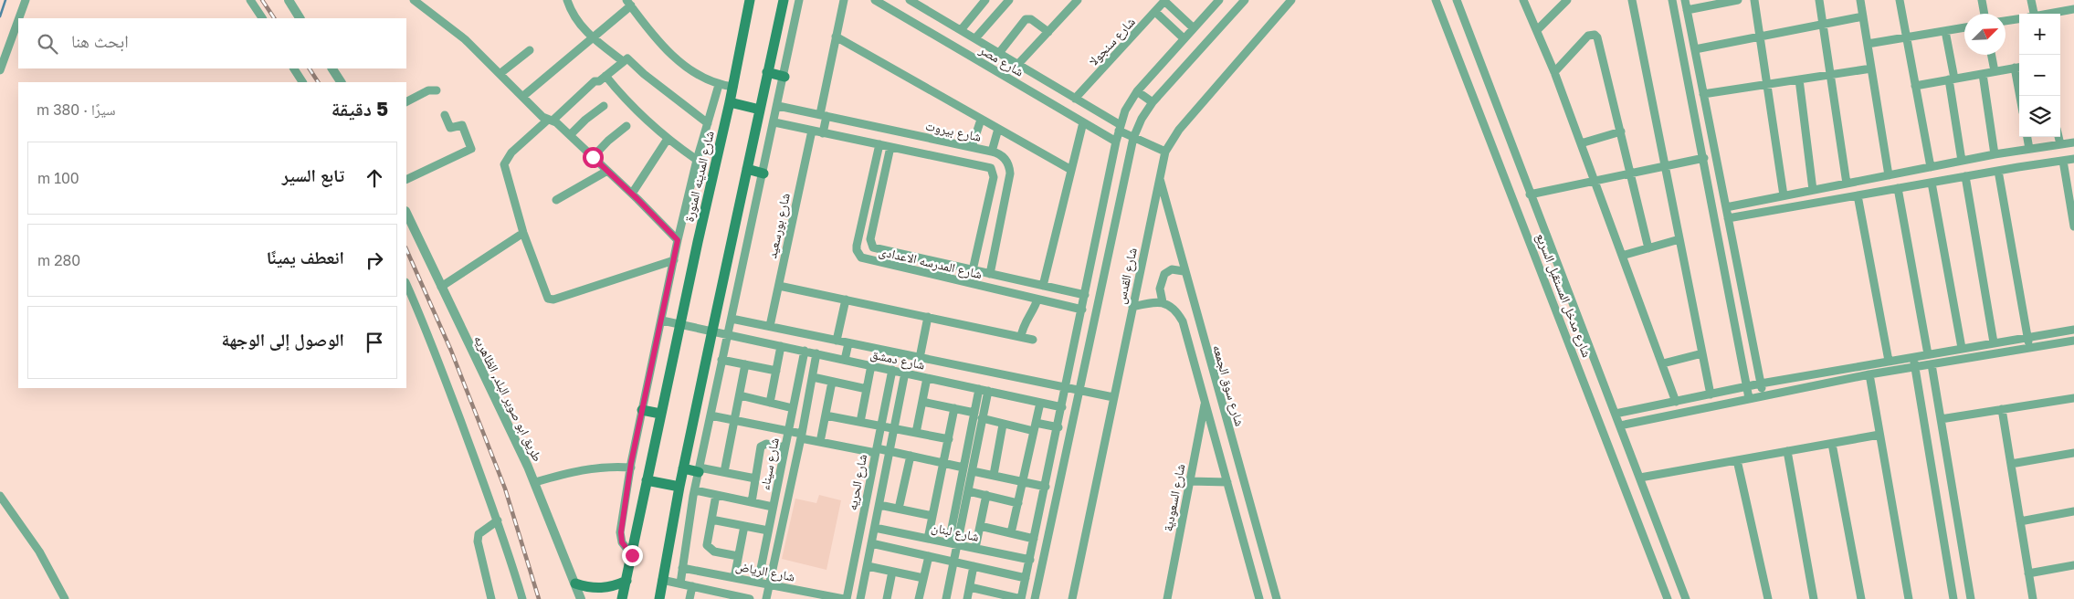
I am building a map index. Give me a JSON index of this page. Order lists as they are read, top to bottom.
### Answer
{
  "streets": {
    "main road": ["شارع المدينه المنورة"],
    "street": [
      "شارع سنجولا",
      "شارع مصر",
      "شارع بيروت",
      "شارع بورسعيد",
      "شارع المدرسه الاعدادى",
      "شارع القدس",
      "شارع مدخل المستقبل السريع",
      "شارع دمشق",
      "شارع سوق الجمعه",
      "طريق ابو صوير البلد, الظاهريه",
      "شارع سيناء",
      "شارع الحريه",
      "شارع السعودية",
      "شارع لبنان",
      "شارع الرياض"
    ]
  },
  "crossings": [
    ["شارع سنجولا", "شارع مصر"],
    ["شارع مصر", "شارع القدس"],
    ["شارع بيروت", "شارع المدرسه الاعدادى"],
    ["شارع المدينه المنورة", "شارع دمشق"],
    ["شارع بورسعيد", "شارع دمشق"],
    ["شارع القدس", "شارع دمشق"],
    ["شارع القدس", "شارع سوق الجمعه"],
    ["شارع القدس", "شارع لبنان"],
    ["شارع دمشق", "شارع سيناء"],
    ["شارع دمشق", "شارع الحريه"],
    ["شارع سيناء", "شارع الرياض"],
    ["شارع الحريه", "شارع لبنان"],
    ["شارع الحريه", "شارع الرياض"]
  ],
  "north": "top right",
  "page": {
    "map_buttons": ["+", "−"],
    "search": "ابحث هنا",
    "heading": ["5 دقيقة", "سيرًا · 380 m"],
    "list": [
      ["تابع السير", "100 m"],
      ["انعطف يمينًا", "280 m"],
      "الوصول إلى الوجهة"
    ]
  }
}
